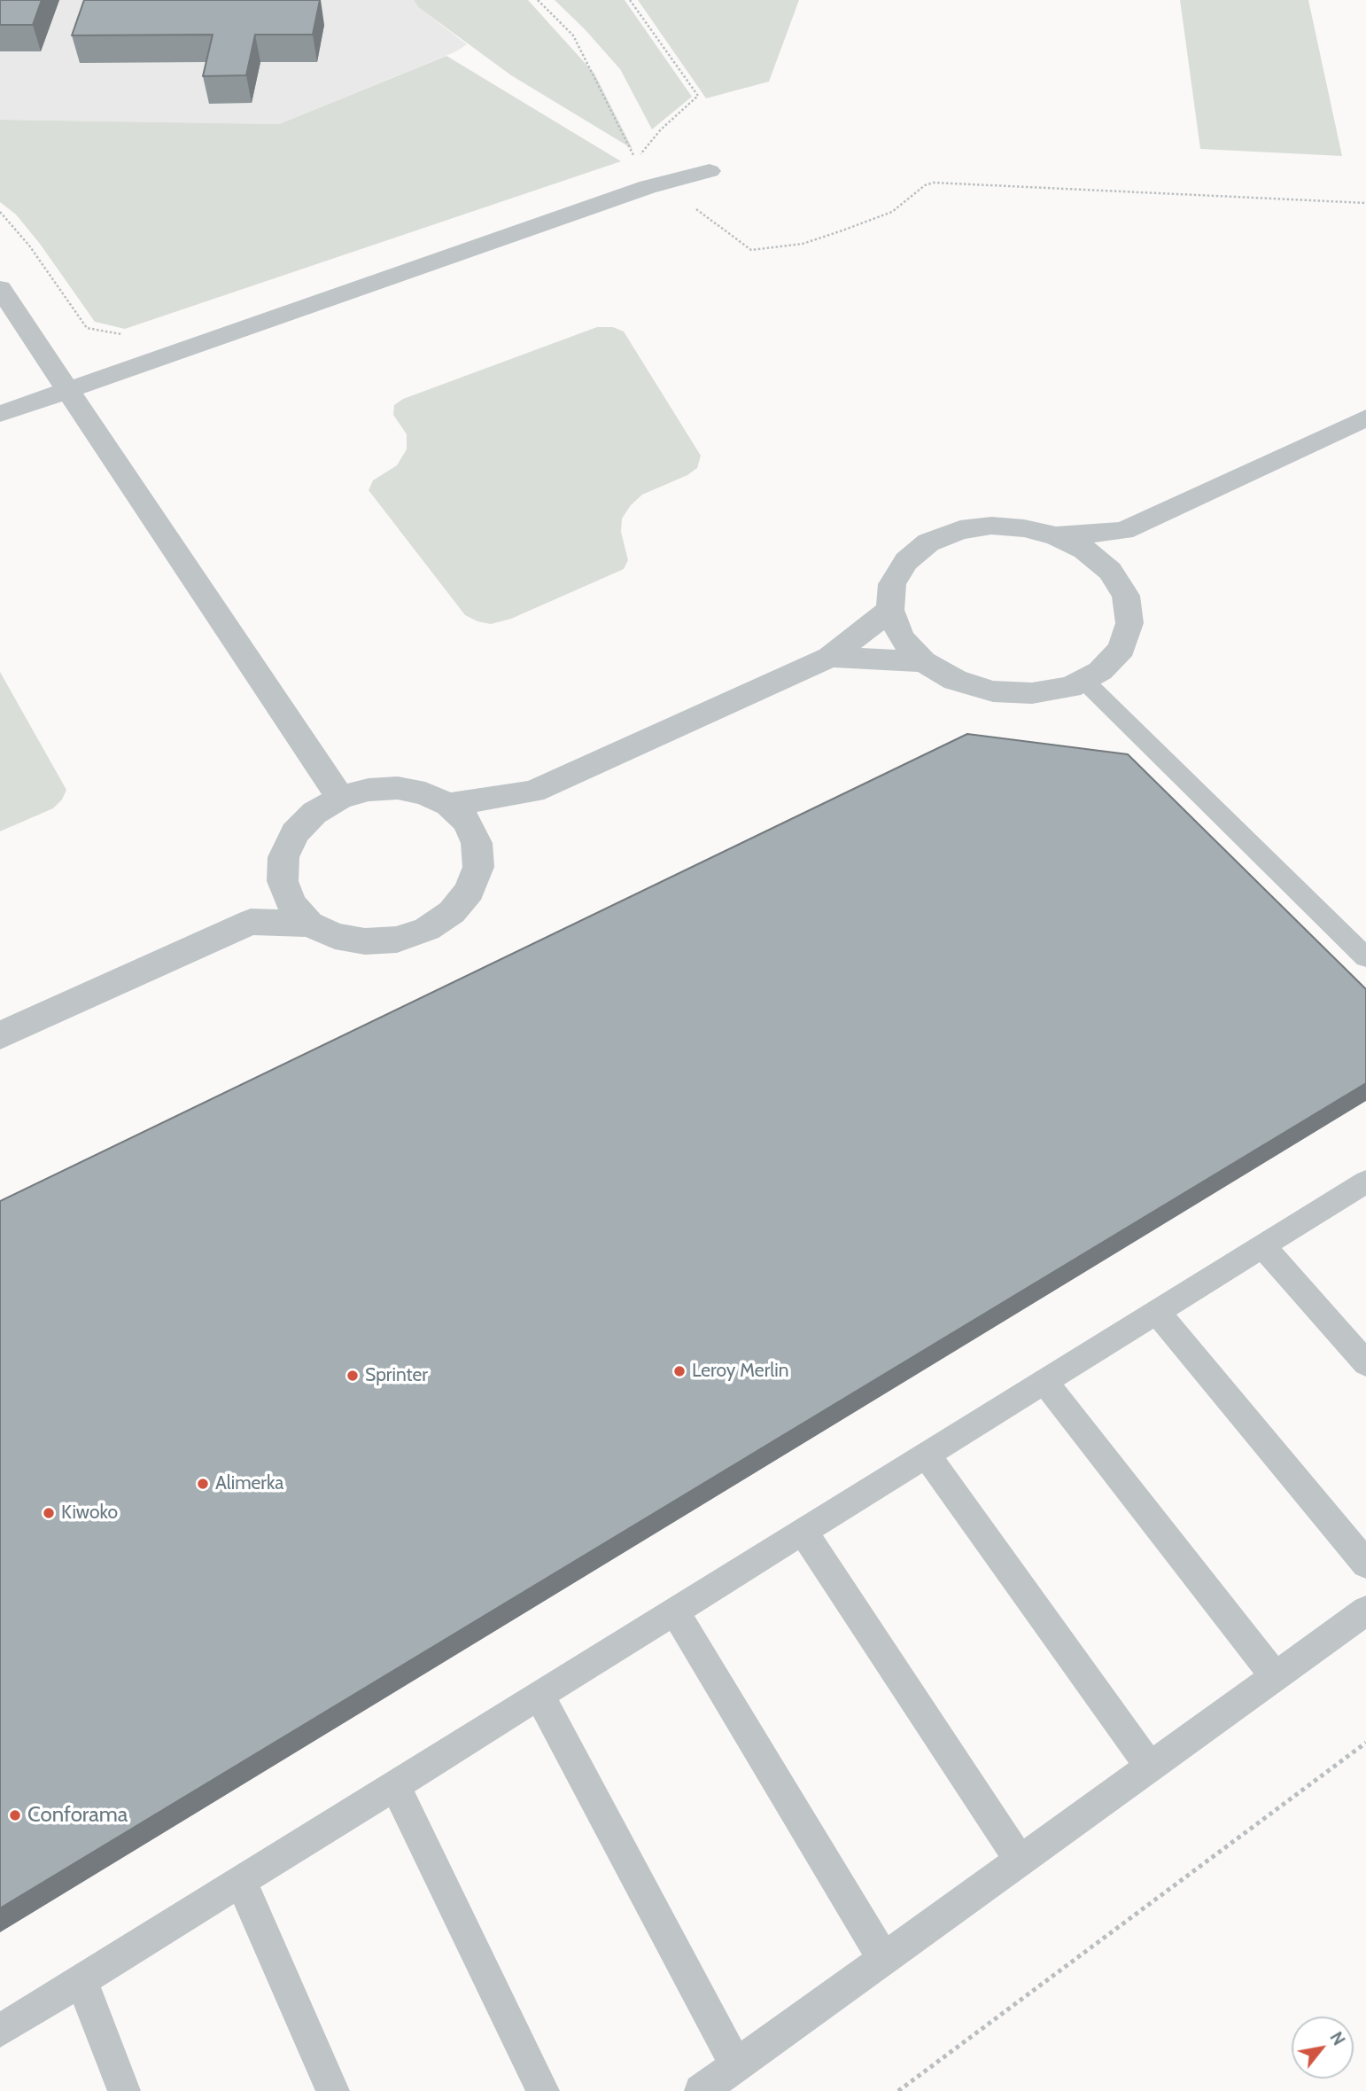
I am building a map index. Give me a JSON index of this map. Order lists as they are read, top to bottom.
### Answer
{
  "places": [
    "Leroy Merlin",
    "Sprinter",
    "Alimerka",
    "Kiwoko",
    "Conforama"
  ],
  "north": "top right"
}
